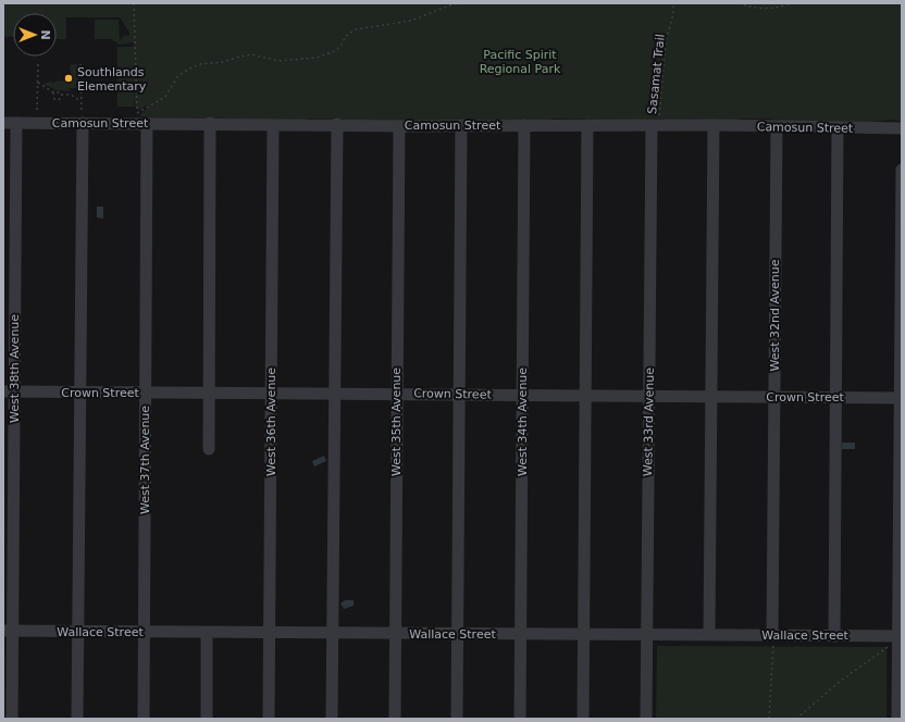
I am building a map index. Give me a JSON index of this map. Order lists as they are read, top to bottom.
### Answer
{
  "streets": {
    "street": [
      "Camosun Street",
      "West 32nd Avenue",
      "West 38th Avenue",
      "Crown Street",
      "West 36th Avenue",
      "West 35th Avenue",
      "West 34th Avenue",
      "West 33rd Avenue",
      "West 37th Avenue",
      "Wallace Street"
    ],
    "path": ["Sasamat Trail"]
  },
  "crossings": [
    ["Sasamat Trail", "Camosun Street"],
    ["Sasamat Trail", "West 33rd Avenue"],
    ["Camosun Street", "West 32nd Avenue"],
    ["Camosun Street", "West 38th Avenue"],
    ["Camosun Street", "West 36th Avenue"],
    ["Camosun Street", "West 35th Avenue"],
    ["Camosun Street", "West 34th Avenue"],
    ["Camosun Street", "West 33rd Avenue"],
    ["Camosun Street", "West 37th Avenue"],
    ["West 32nd Avenue", "Crown Street"],
    ["West 32nd Avenue", "Wallace Street"],
    ["West 38th Avenue", "Crown Street"],
    ["West 38th Avenue", "Wallace Street"],
    ["Crown Street", "West 36th Avenue"],
    ["Crown Street", "West 35th Avenue"],
    ["Crown Street", "West 34th Avenue"],
    ["Crown Street", "West 33rd Avenue"],
    ["Crown Street", "West 37th Avenue"],
    ["West 36th Avenue", "Wallace Street"],
    ["West 35th Avenue", "Wallace Street"],
    ["West 34th Avenue", "Wallace Street"],
    ["West 33rd Avenue", "Wallace Street"],
    ["West 37th Avenue", "Wallace Street"]
  ],
  "parks": ["Pacific Spirit Regional Park"],
  "places": ["Southlands Elementary"],
  "north": "right"
}
